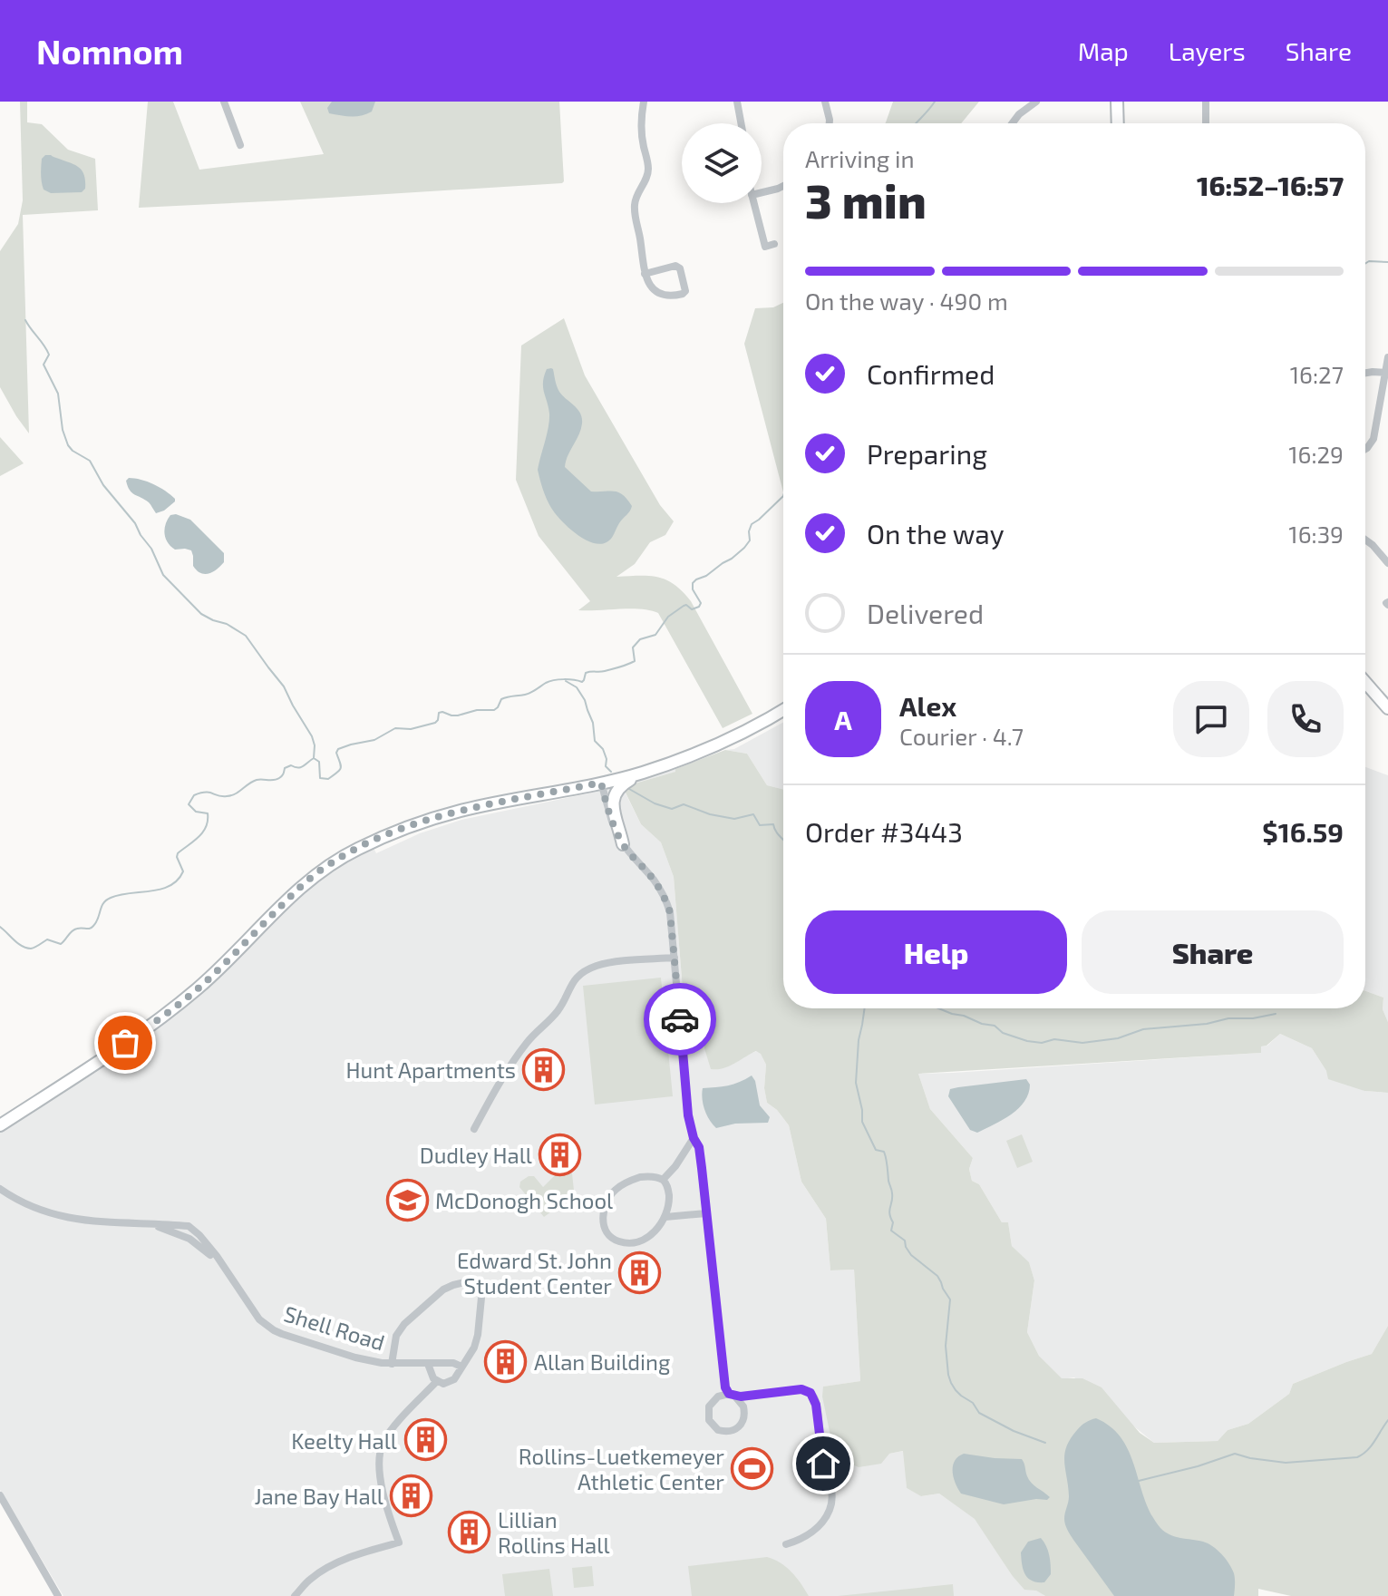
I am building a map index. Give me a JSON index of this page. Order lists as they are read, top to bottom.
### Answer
{
  "streets": {
    "street": ["Shell Road"]
  },
  "places": {
    "building": [
      "Hunt Apartments",
      "Dudley Hall",
      "Edward St. John Student Center",
      "Allan Building",
      "Keelty Hall",
      "Jane Bay Hall",
      "Lillian Rollins Hall"
    ],
    "school or university": ["McDonogh School"],
    "sports": ["Rollins-Luetkemeyer Athletic Center"]
  },
  "page": {
    "header": "Nomnom",
    "nav": ["Map", "Layers", "Share"],
    "heading": ["3 min", "Arriving in", "16:52–16:57"],
    "panel": [
      "Alex",
      "Courier · 4.7",
      "Order #3443",
      "$16.59"
    ],
    "bar": "On the way · 490 m",
    "list": [
      ["Confirmed", "16:27"],
      ["Preparing", "16:29"],
      ["On the way", "16:39"],
      "Delivered"
    ],
    "round": "A",
    "buttons": ["Help", "Share"]
  }
}
